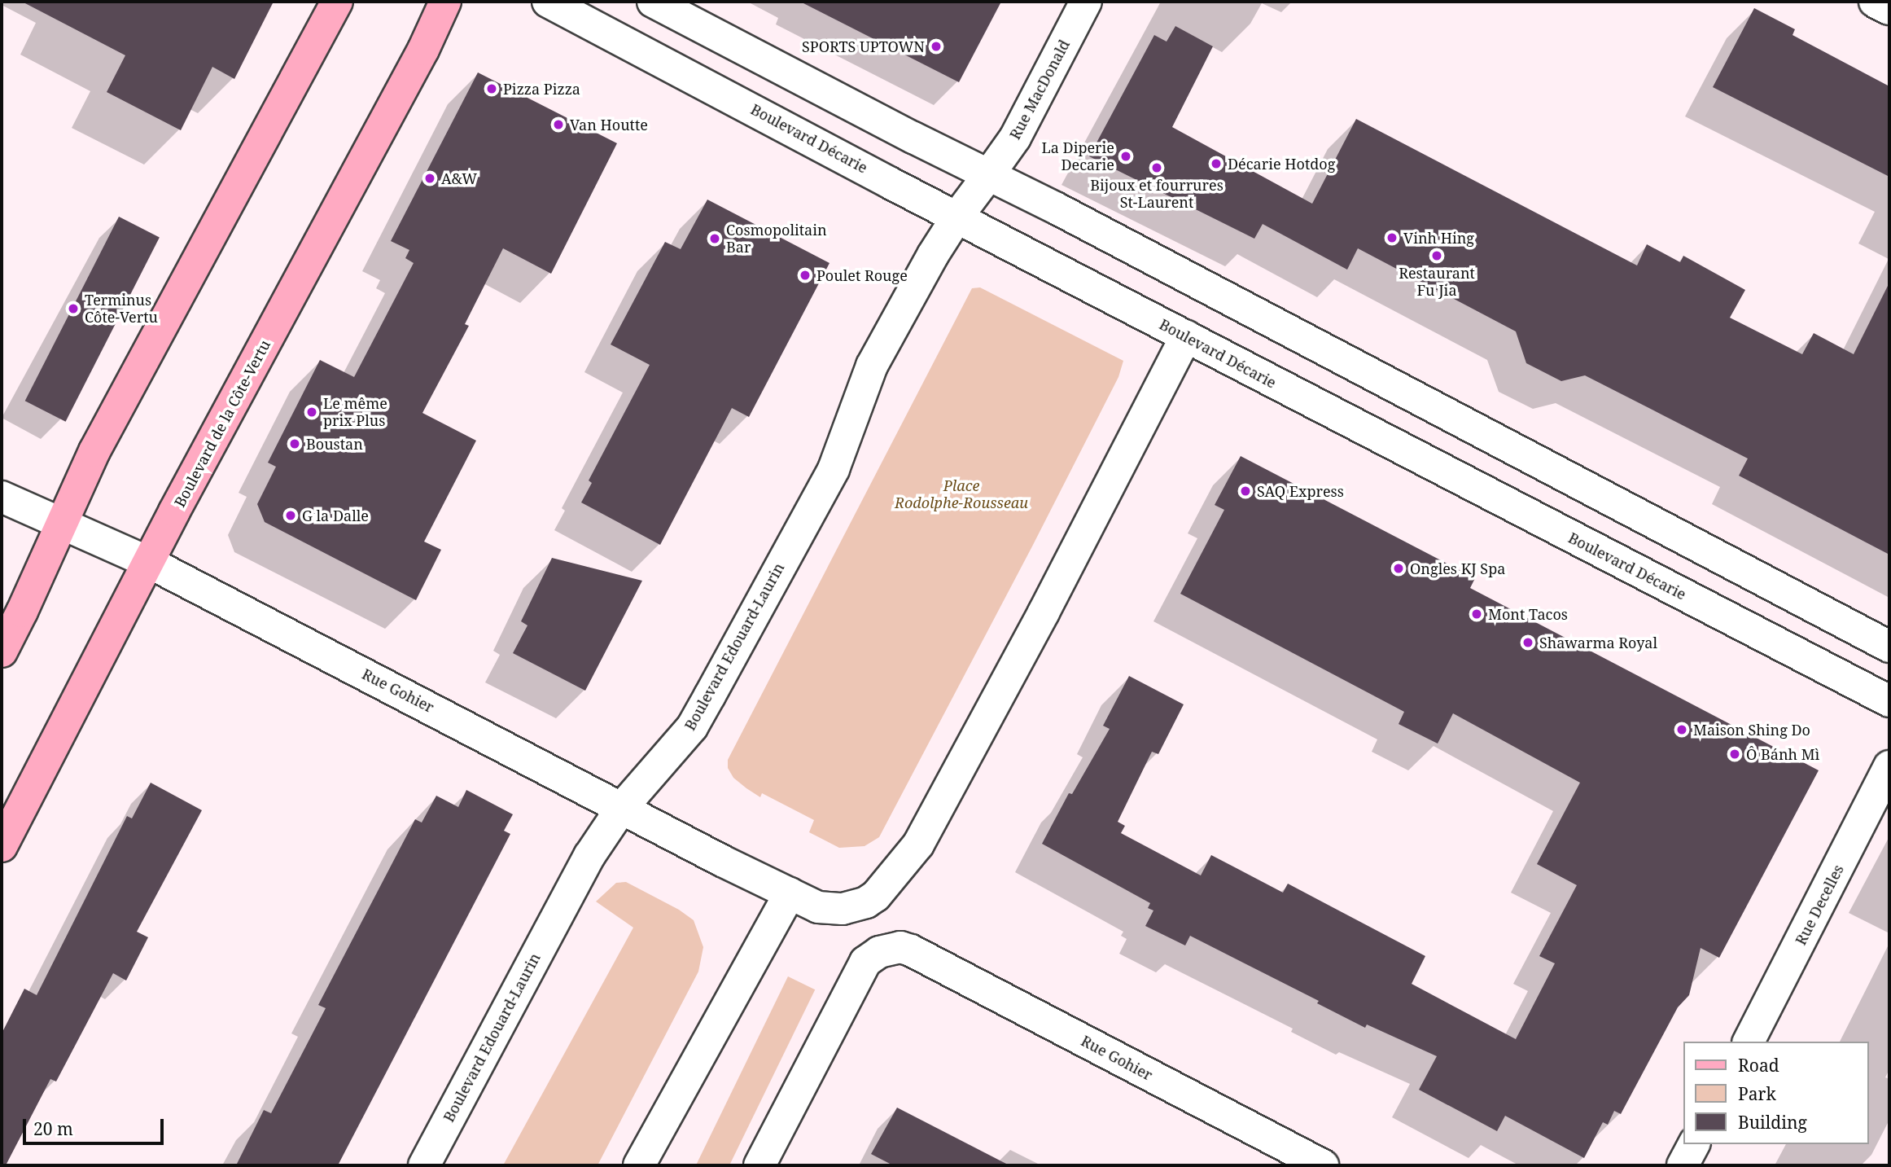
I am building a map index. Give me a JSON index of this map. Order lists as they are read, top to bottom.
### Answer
{
  "streets": {
    "main road": ["Boulevard de la Côte-Vertu"],
    "street": [
      "Rue MacDonald",
      "Boulevard Décarie",
      "Boulevard Edouard-Laurin",
      "Rue Gohier",
      "Rue Decelles"
    ]
  },
  "crossings": [
    ["Rue MacDonald", "Boulevard Edouard-Laurin"],
    ["Boulevard Décarie", "Boulevard Edouard-Laurin"],
    ["Boulevard de la Côte-Vertu", "Rue Gohier"],
    ["Boulevard Edouard-Laurin", "Rue Gohier"]
  ],
  "parks": ["Place Rodolphe-Rousseau"],
  "places": [
    "SPORTS UPTOWN",
    "Pizza Pizza",
    "Van Houtte",
    "La Diperie Decarie",
    "Décarie Hotdog",
    "Bijoux et fourrures St-Laurent",
    "A&W",
    "Vinh Hing",
    "Cosmopolitain Bar",
    "Restaurant Fu Jia",
    "Poulet Rouge",
    "Terminus Côte-Vertu",
    "Le même prix Plus",
    "Boustan",
    "SAQ Express",
    "G la Dalle",
    "Ongles KJ Spa",
    "Mont Tacos",
    "Shawarma Royal",
    "Maison Shing Do",
    "Ô Bánh Mì"
  ],
  "legend": ["Road", "Park", "Building"],
  "scale_bar": "20 m"
}
